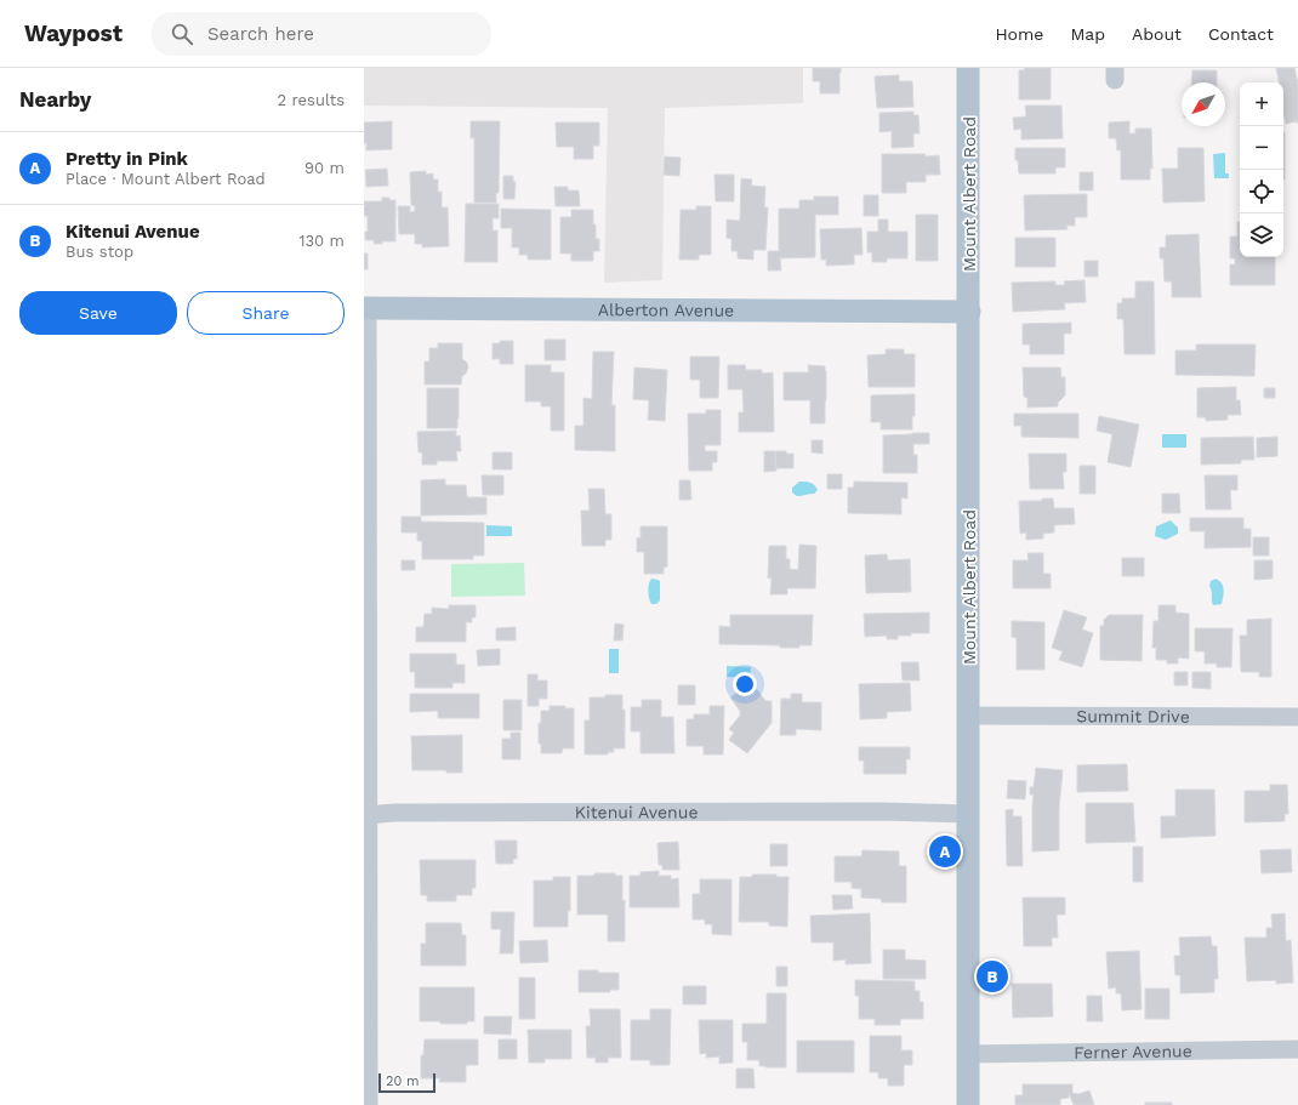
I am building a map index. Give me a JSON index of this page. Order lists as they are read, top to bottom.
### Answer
{
  "streets": {
    "main road": ["Mount Albert Road", "Alberton Avenue"],
    "street": ["Summit Drive", "Kitenui Avenue", "Ferner Avenue"]
  },
  "crossings": [
    ["Mount Albert Road", "Alberton Avenue"],
    ["Mount Albert Road", "Summit Drive"],
    ["Mount Albert Road", "Kitenui Avenue"],
    ["Mount Albert Road", "Ferner Avenue"]
  ],
  "scale_bar": "20 m",
  "north": "bottom left",
  "page": {
    "header": "Waypost",
    "search": "Search here",
    "nav": [
      "Home",
      "Map",
      "About",
      "Contact"
    ],
    "heading": ["Nearby", "2 results"],
    "map_buttons": ["+", "−"],
    "list": [
      {
        "mark": "A",
        "name": "Pretty in Pink",
        "note": "Place · Mount Albert Road",
        "value": "90 m"
      },
      {
        "mark": "B",
        "name": "Kitenui Avenue",
        "note": "Bus stop",
        "value": "130 m"
      }
    ],
    "buttons": ["Save", "Share"],
    "pins": ["A", "B"],
    "scale": "20 m"
  }
}
